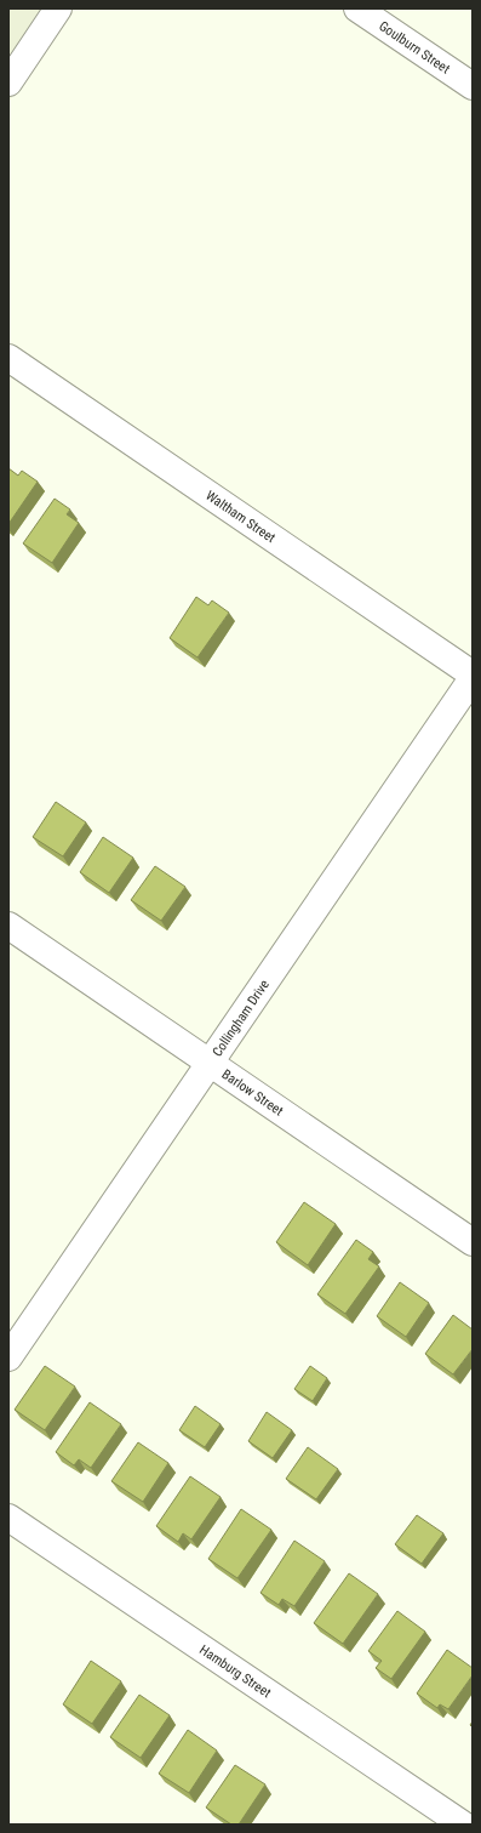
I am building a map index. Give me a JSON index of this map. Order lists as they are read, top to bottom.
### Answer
{
  "streets": {
    "street": [
      "Goulburn Street",
      "Waltham Street",
      "Collingham Drive",
      "Barlow Street",
      "Hamburg Street"
    ]
  },
  "crossings": [
    ["Waltham Street", "Collingham Drive"],
    ["Collingham Drive", "Barlow Street"]
  ]
}
